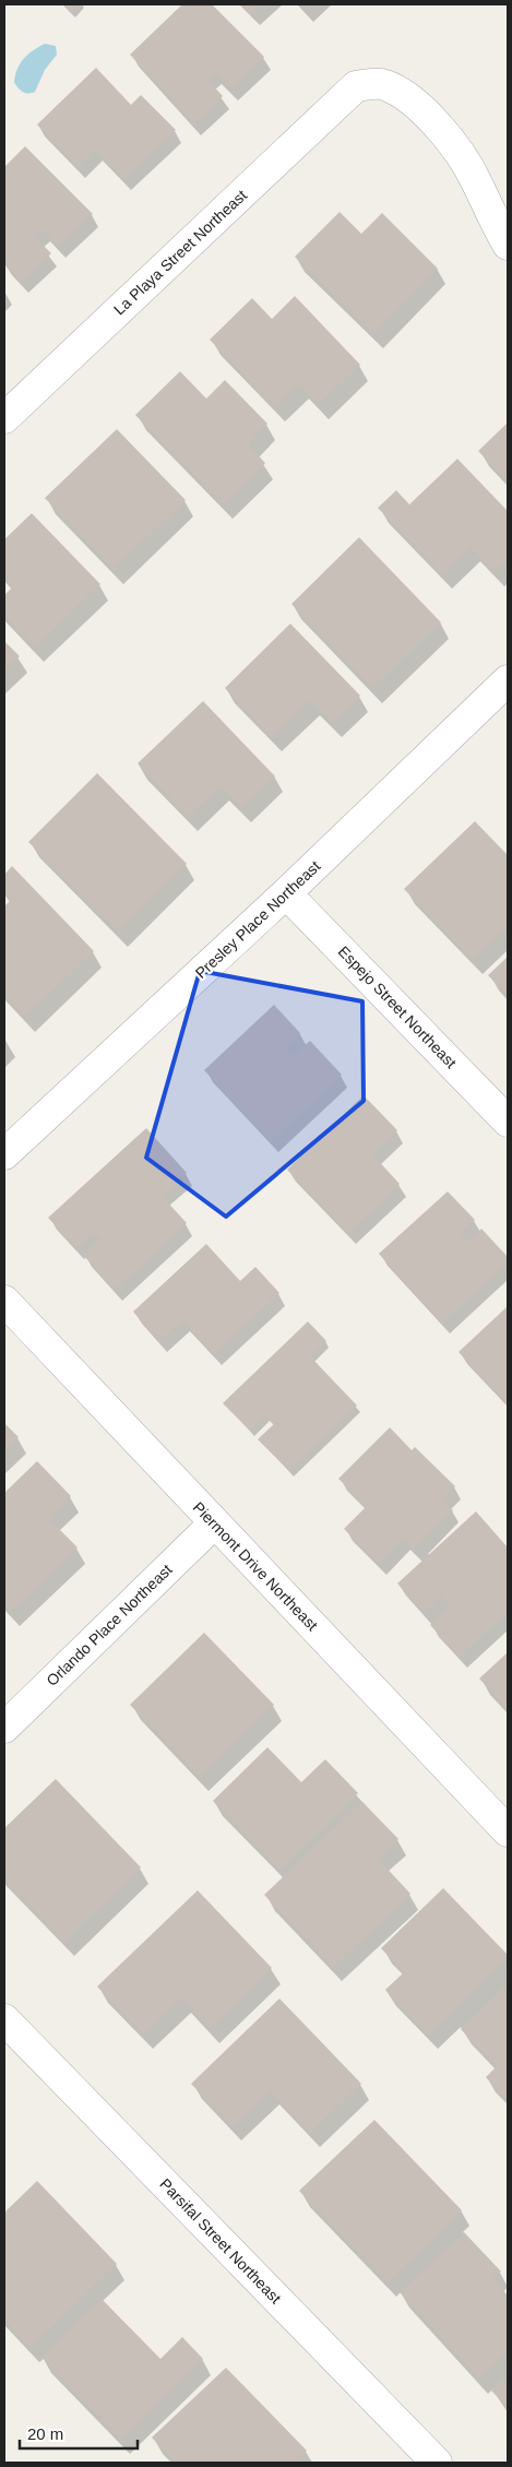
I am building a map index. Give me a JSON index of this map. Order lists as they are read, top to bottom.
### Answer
{
  "streets": {
    "street": [
      "La Playa Street Northeast",
      "Presley Place Northeast",
      "Espejo Street Northeast",
      "Piermont Drive Northeast",
      "Orlando Place Northeast",
      "Parsifal Street Northeast"
    ]
  },
  "crossings": [
    ["Presley Place Northeast", "Espejo Street Northeast"],
    ["Piermont Drive Northeast", "Orlando Place Northeast"]
  ],
  "scale_bar": "20 m"
}
